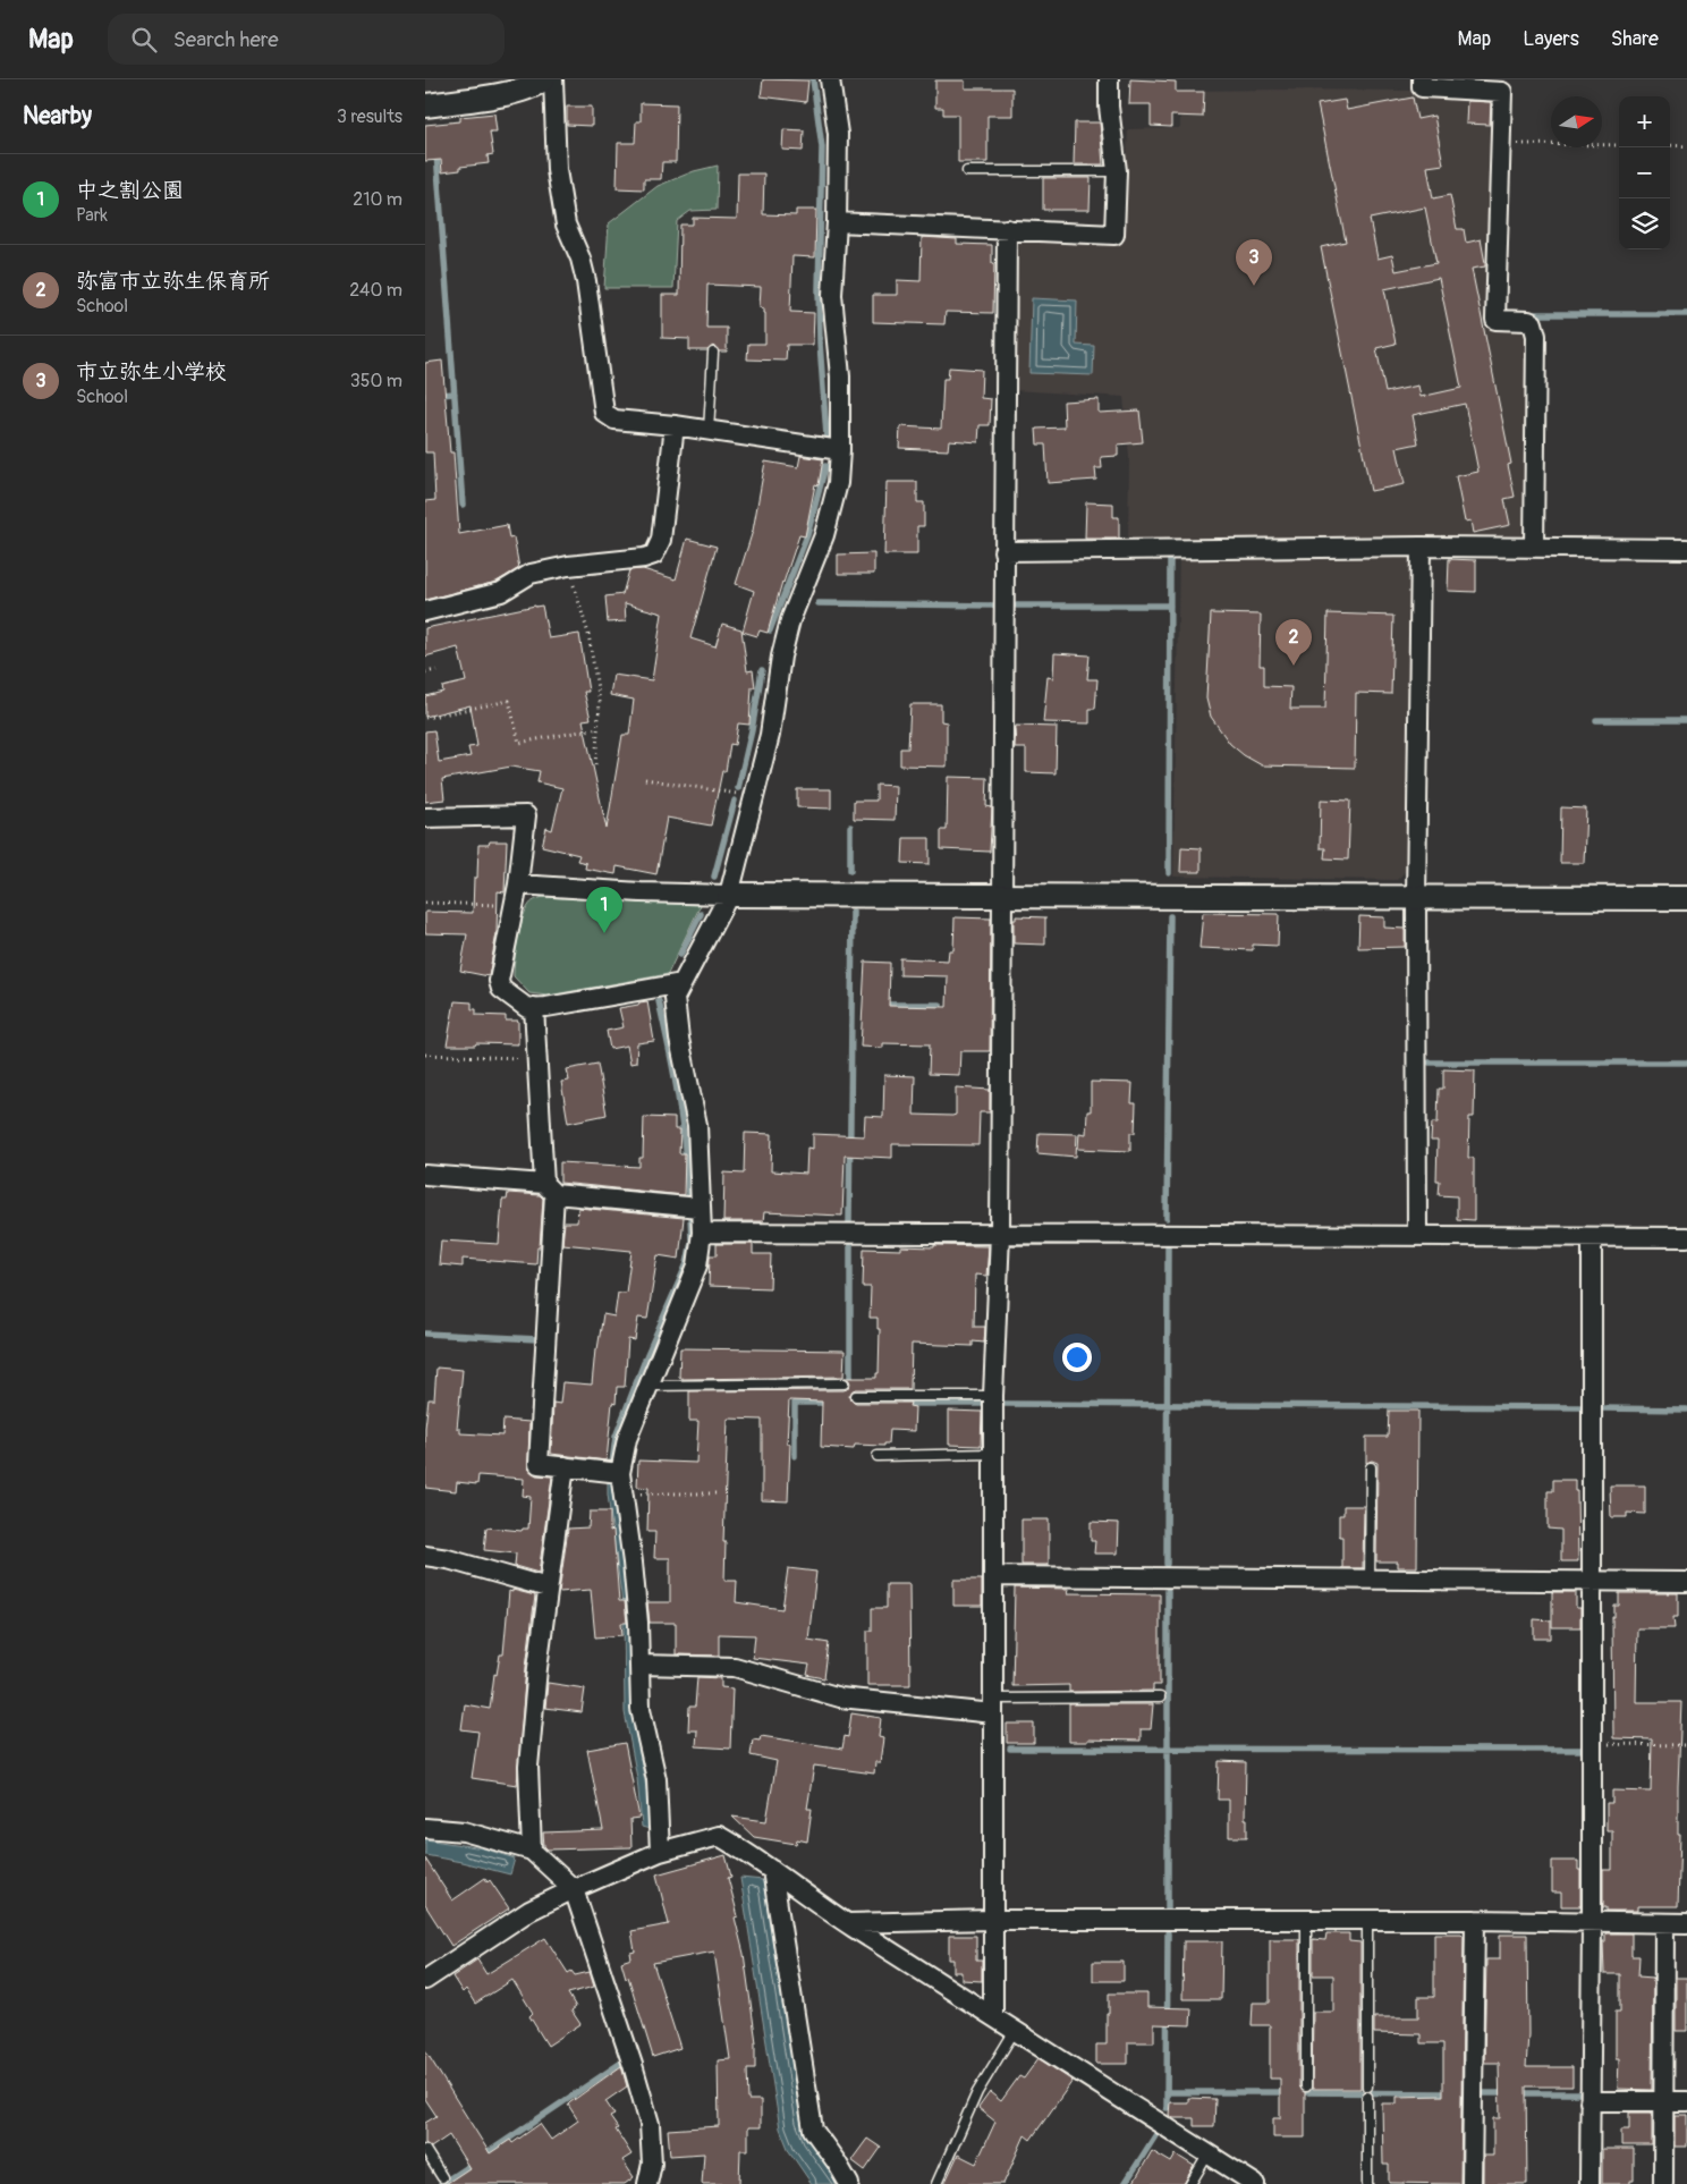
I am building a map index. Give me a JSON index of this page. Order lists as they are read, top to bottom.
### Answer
{
  "north": "right",
  "page": {
    "header": "Map",
    "search": "Search here",
    "nav": ["Map", "Layers", "Share"],
    "heading": ["Nearby", "3 results"],
    "map_buttons": ["+", "−"],
    "list": [
      {
        "mark": "1",
        "name": "中之割公園",
        "note": "Park",
        "value": "210 m"
      },
      {
        "mark": "2",
        "name": "弥富市立弥生保育所",
        "note": "School",
        "value": "240 m"
      },
      {
        "mark": "3",
        "name": "市立弥生小学校",
        "note": "School",
        "value": "350 m"
      }
    ],
    "pins": ["3", "2", "1"]
  }
}
